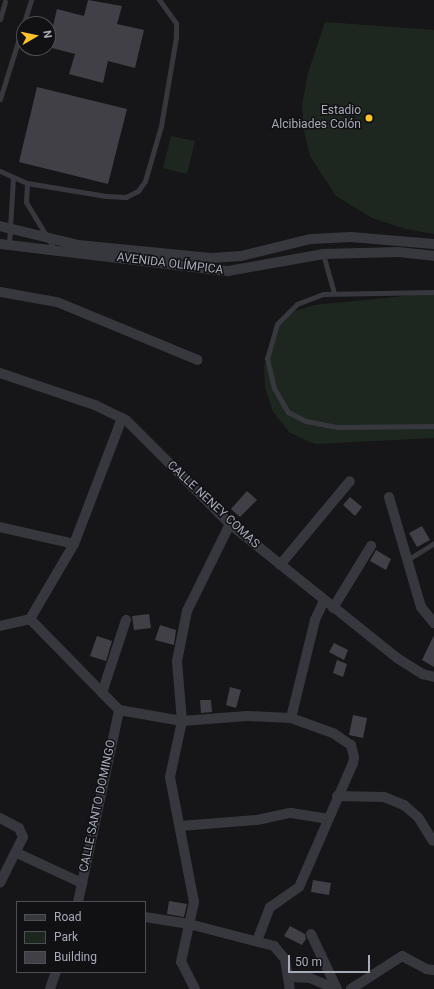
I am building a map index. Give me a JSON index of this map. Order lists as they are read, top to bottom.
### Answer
{
  "streets": {
    "street": ["AVENIDA OLÍMPICA", "CALLE NENEY COMAS", "CALLE SANTO DOMINGO"]
  },
  "places": ["Estadio Alcibiades Colón"],
  "legend": ["Road", "Park", "Building"],
  "scale_bar": "50 m",
  "north": "right"
}
